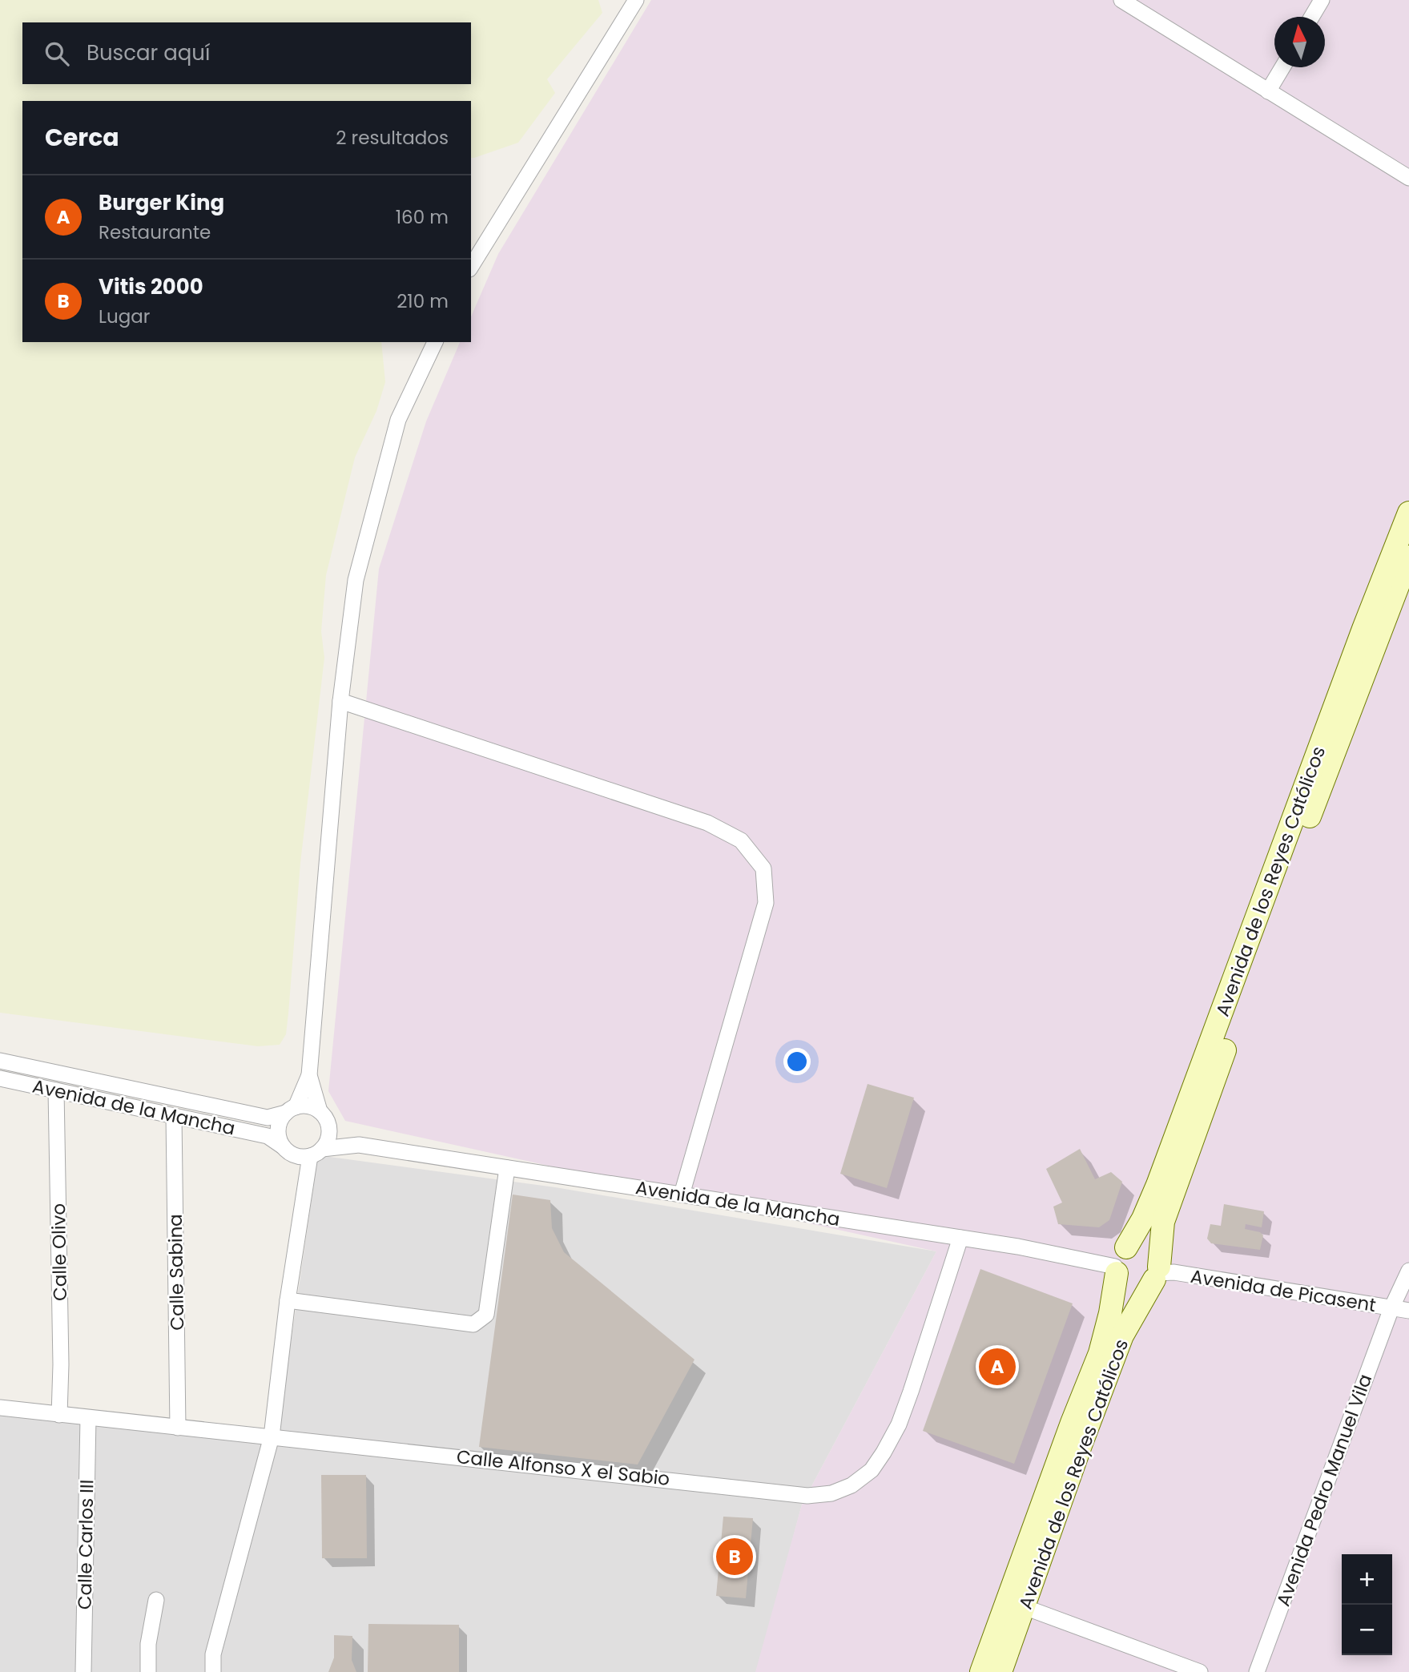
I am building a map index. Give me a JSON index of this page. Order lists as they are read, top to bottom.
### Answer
{
  "streets": {
    "street": [
      "Avenida de los Reyes Católicos",
      "Avenida de la Mancha",
      "Calle Olivo",
      "Calle Sabina",
      "Avenida de Picasent",
      "Calle Alfonso X el Sabio",
      "Avenida Pedro Manuel Vila",
      "Calle Carlos III"
    ]
  },
  "crossings": [
    ["Avenida de los Reyes Católicos", "Avenida de la Mancha"],
    ["Avenida de los Reyes Católicos", "Avenida de Picasent"],
    ["Avenida de la Mancha", "Calle Olivo"],
    ["Avenida de la Mancha", "Calle Sabina"],
    ["Avenida de la Mancha", "Avenida de Picasent"],
    ["Avenida de la Mancha", "Calle Alfonso X el Sabio"],
    ["Calle Olivo", "Calle Alfonso X el Sabio"],
    ["Calle Sabina", "Calle Alfonso X el Sabio"],
    ["Avenida de Picasent", "Avenida Pedro Manuel Vila"],
    ["Calle Alfonso X el Sabio", "Calle Carlos III"]
  ],
  "north": "top",
  "page": {
    "search": "Buscar aquí",
    "heading": ["Cerca", "2 resultados"],
    "list": [
      {
        "mark": "A",
        "name": "Burger King",
        "note": "Restaurante",
        "value": "160 m"
      },
      {
        "mark": "B",
        "name": "Vitis 2000",
        "note": "Lugar",
        "value": "210 m"
      }
    ],
    "pins": ["A", "B"],
    "map_buttons": ["+", "−"]
  }
}
